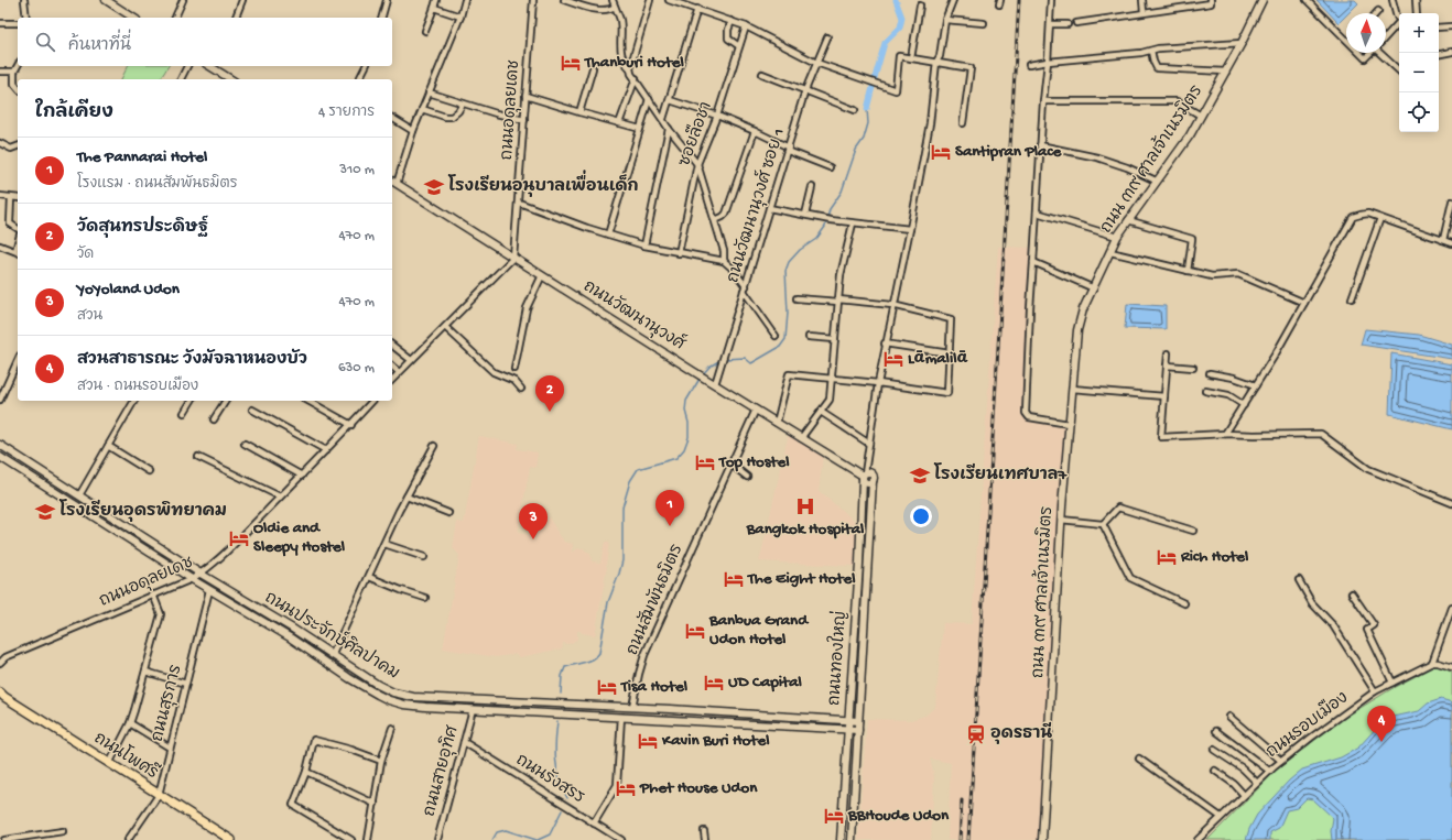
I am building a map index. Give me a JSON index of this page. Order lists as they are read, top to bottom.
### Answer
{
  "streets": {
    "main road": ["ถนนโพศรี"],
    "street": [
      "ถนนอดุลยเดช",
      "ซอยลือชา",
      "ถนน ๓๙ ศาลเจ้าเนรมิตร",
      "ถนนวัฒนานุวงศ์ ซอย 1",
      "ถนนวัฒนานุวงศ์",
      "ถนนสัมพันธมิตร",
      "ถนนประจักษ์ศิลปาคม",
      "ถนนทองใหญ่",
      "ถนนสุรการ",
      "ถนนรอบเมือง",
      "ถนนสายอุทิศ",
      "ถนนรังสรร"
    ]
  },
  "crossings": [
    ["ถนนอดุลยเดช", "ถนนวัฒนานุวงศ์"],
    ["ถนนอดุลยเดช", "ถนนประจักษ์ศิลปาคม"],
    ["ถนนวัฒนานุวงศ์ ซอย 1", "ถนนวัฒนานุวงศ์"],
    ["ถนนวัฒนานุวงศ์", "ถนนสัมพันธมิตร"],
    ["ถนนวัฒนานุวงศ์", "ถนนทองใหญ่"],
    ["ถนนสัมพันธมิตร", "ถนนประจักษ์ศิลปาคม"],
    ["ถนนประจักษ์ศิลปาคม", "ถนนทองใหญ่"],
    ["ถนนประจักษ์ศิลปาคม", "ถนนสุรการ"],
    ["ถนนประจักษ์ศิลปาคม", "ถนนสายอุทิศ"],
    ["ถนนสุรการ", "ถนนโพศรี"],
    ["ถนนสายอุทิศ", "ถนนรังสรร"]
  ],
  "places": {
    "hotel": [
      "Thanburi Hotel",
      "Santipran Place",
      "Lāmalilā",
      "Top Hostel",
      "Oldie and Sleepy Hostel",
      "Rich Hotel",
      "The Eight Hotel",
      "Banbua Grand Udon Hotel",
      "UD Capital",
      "Tisa Hotel",
      "Kavin Buri Hotel",
      "Phet House Udon",
      "BBHoude Udon"
    ],
    "school or university": ["โรงเรียนอนุบาลเพื่อนเด็ก", "โรงเรียนเทศบาล7", "โรงเรียนอุดรพิทยาคม"],
    "hospital": ["Bangkok Hospital"],
    "station": ["อุดรธานี"]
  },
  "north": "top",
  "page": {
    "map_buttons": ["+", "−"],
    "search": "ค้นหาที่นี่",
    "heading": ["ใกล้เคียง", "4 รายการ"],
    "list": [
      {
        "mark": "1",
        "name": "The Pannarai Hotel",
        "note": "โรงแรม · ถนนสัมพันธมิตร",
        "value": "310 m"
      },
      {
        "mark": "2",
        "name": "วัดสุนทรประดิษฐ์",
        "note": "วัด",
        "value": "470 m"
      },
      {
        "mark": "3",
        "name": "YoYoland Udon",
        "note": "สวน",
        "value": "470 m"
      },
      {
        "mark": "4",
        "name": "สวนสาธารณะ วังมัจฉาหนองบัว",
        "note": "สวน · ถนนรอบเมือง",
        "value": "630 m"
      }
    ],
    "pins": [
      "2",
      "1",
      "3",
      "4"
    ]
  }
}
